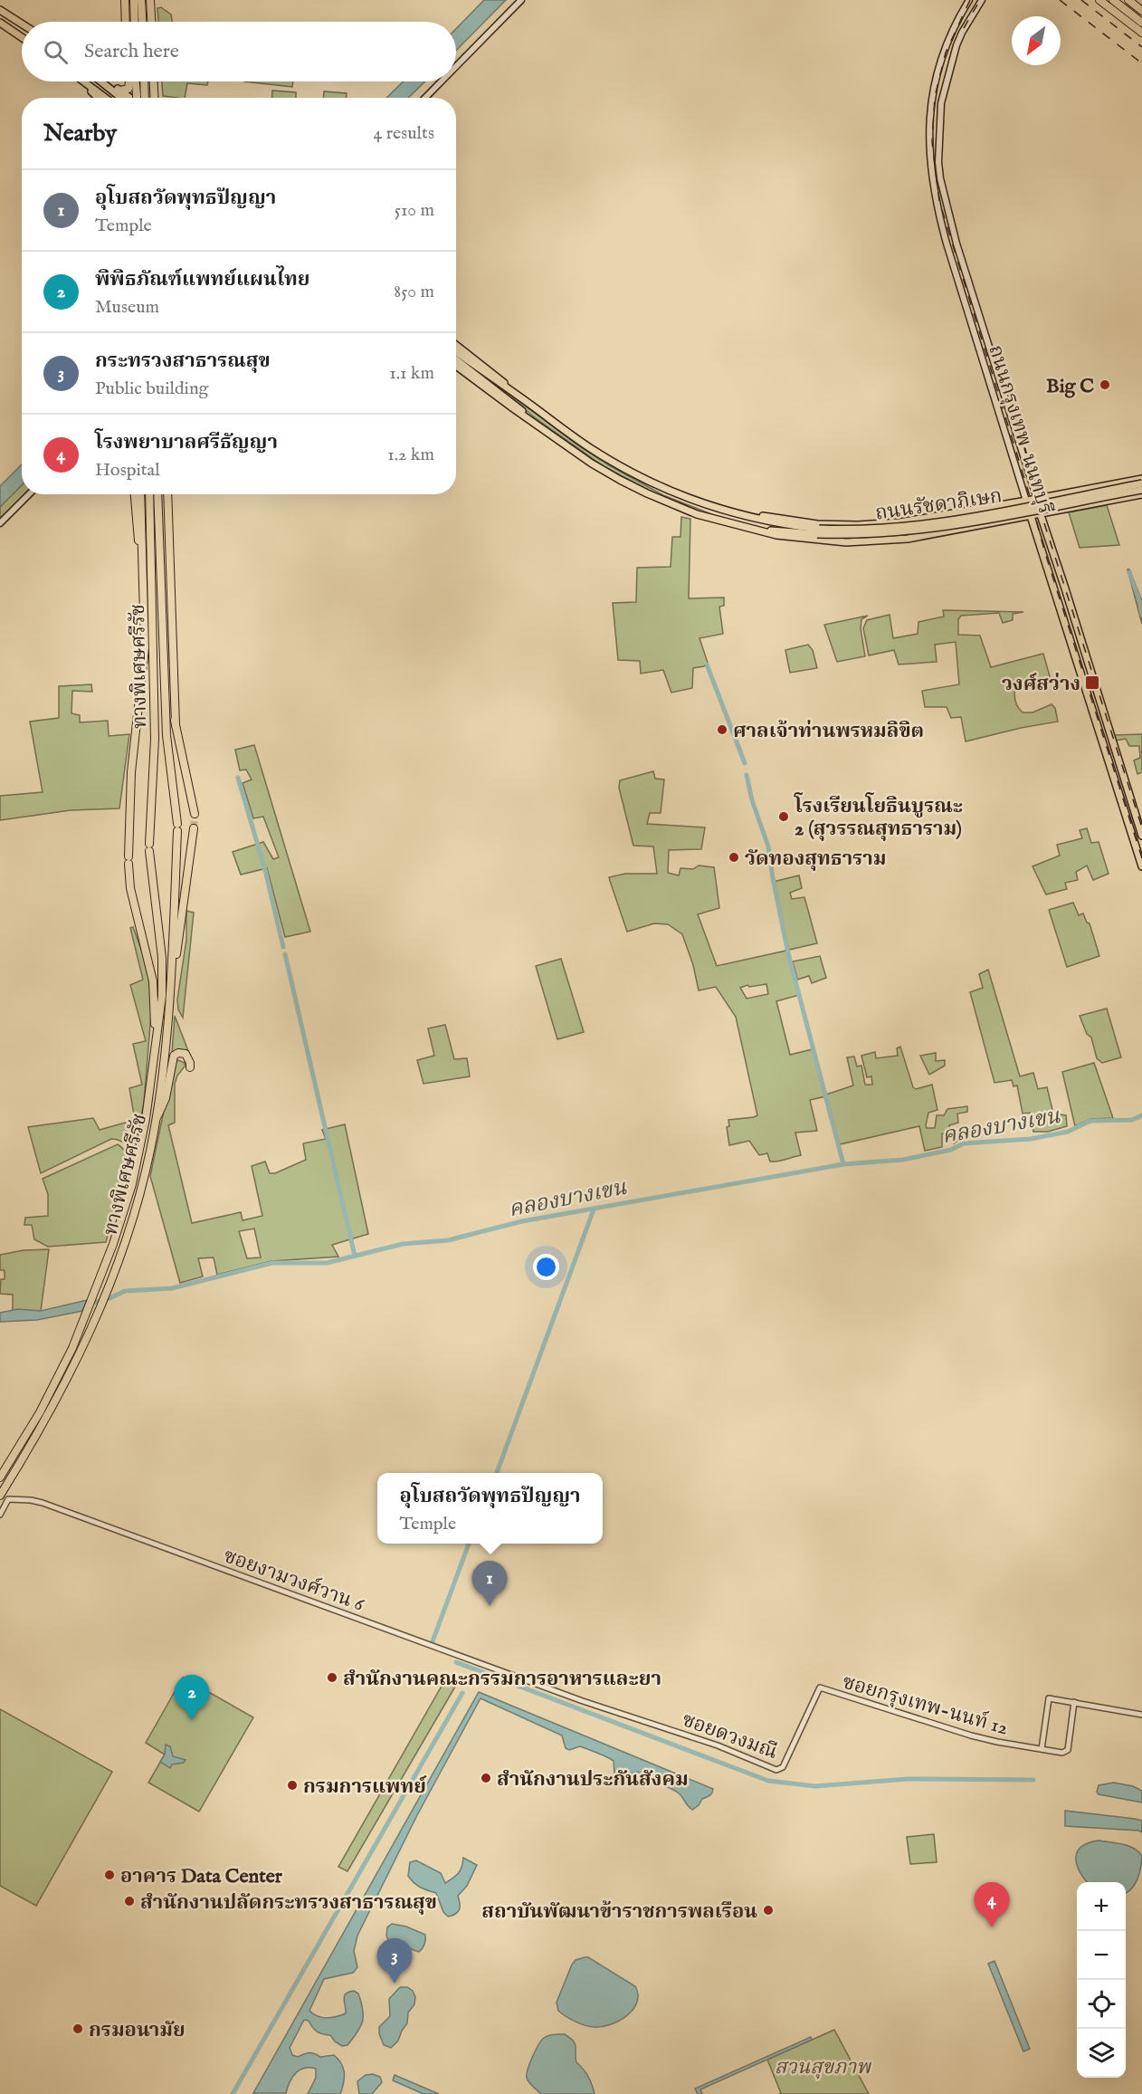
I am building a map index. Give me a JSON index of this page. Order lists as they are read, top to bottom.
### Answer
{
  "streets": {
    "highway": ["ทางพิเศษศรีรัช"],
    "main road": ["ถนนกรุงเทพ-นนทบุรี", "ถนนรัชดาภิเษก"],
    "street": ["ซอยงามวงศ์วาน 6", "ซอยกรุงเทพ-นนท์ 12", "ซอยดวงมณี"]
  },
  "crossings": [
    ["ถนนกรุงเทพ-นนทบุรี", "ถนนรัชดาภิเษก"],
    ["ซอยงามวงศ์วาน 6", "ซอยดวงมณี"],
    ["ซอยกรุงเทพ-นนท์ 12", "ซอยดวงมณี"]
  ],
  "water": ["คลองบางเขน"],
  "parks": ["สวนสุขภาพ"],
  "places": {
    "other": [
      "Big C",
      "ศาลเจ้าท่านพรหมลิขิต",
      "โรงเรียนโยธินบูรณะ 2 (สุวรรณสุทธาราม)",
      "วัดทองสุทธาราม",
      "สำนักงานคณะกรรมการอาหารและยา",
      "สำนักงานประกันสังคม",
      "กรมการแพทย์",
      "อาคาร Data Center",
      "สำนักงานปลัดกระทรวงสาธารณสุข",
      "สถาบันพัฒนาข้าราชการพลเรือน",
      "กรมอนามัย"
    ],
    "transit": ["วงศ์สว่าง"]
  },
  "north": "bottom left",
  "page": {
    "search": "Search here",
    "heading": ["Nearby", "4 results"],
    "list": [
      {
        "mark": "1",
        "name": "อุโบสถวัดพุทธปัญญา",
        "note": "Temple",
        "value": "510 m"
      },
      {
        "mark": "2",
        "name": "พิพิธภัณฑ์แพทย์แผนไทย",
        "note": "Museum",
        "value": "850 m"
      },
      {
        "mark": "3",
        "name": "กระทรวงสาธารณสุข",
        "note": "Public building",
        "value": "1.1 km"
      },
      {
        "mark": "4",
        "name": "โรงพยาบาลศรีธัญญา",
        "note": "Hospital",
        "value": "1.2 km"
      }
    ],
    "popup": ["อุโบสถวัดพุทธปัญญา", "Temple"],
    "pins": [
      "1",
      "2",
      "4",
      "3"
    ],
    "map_buttons": ["+", "−"]
  }
}
